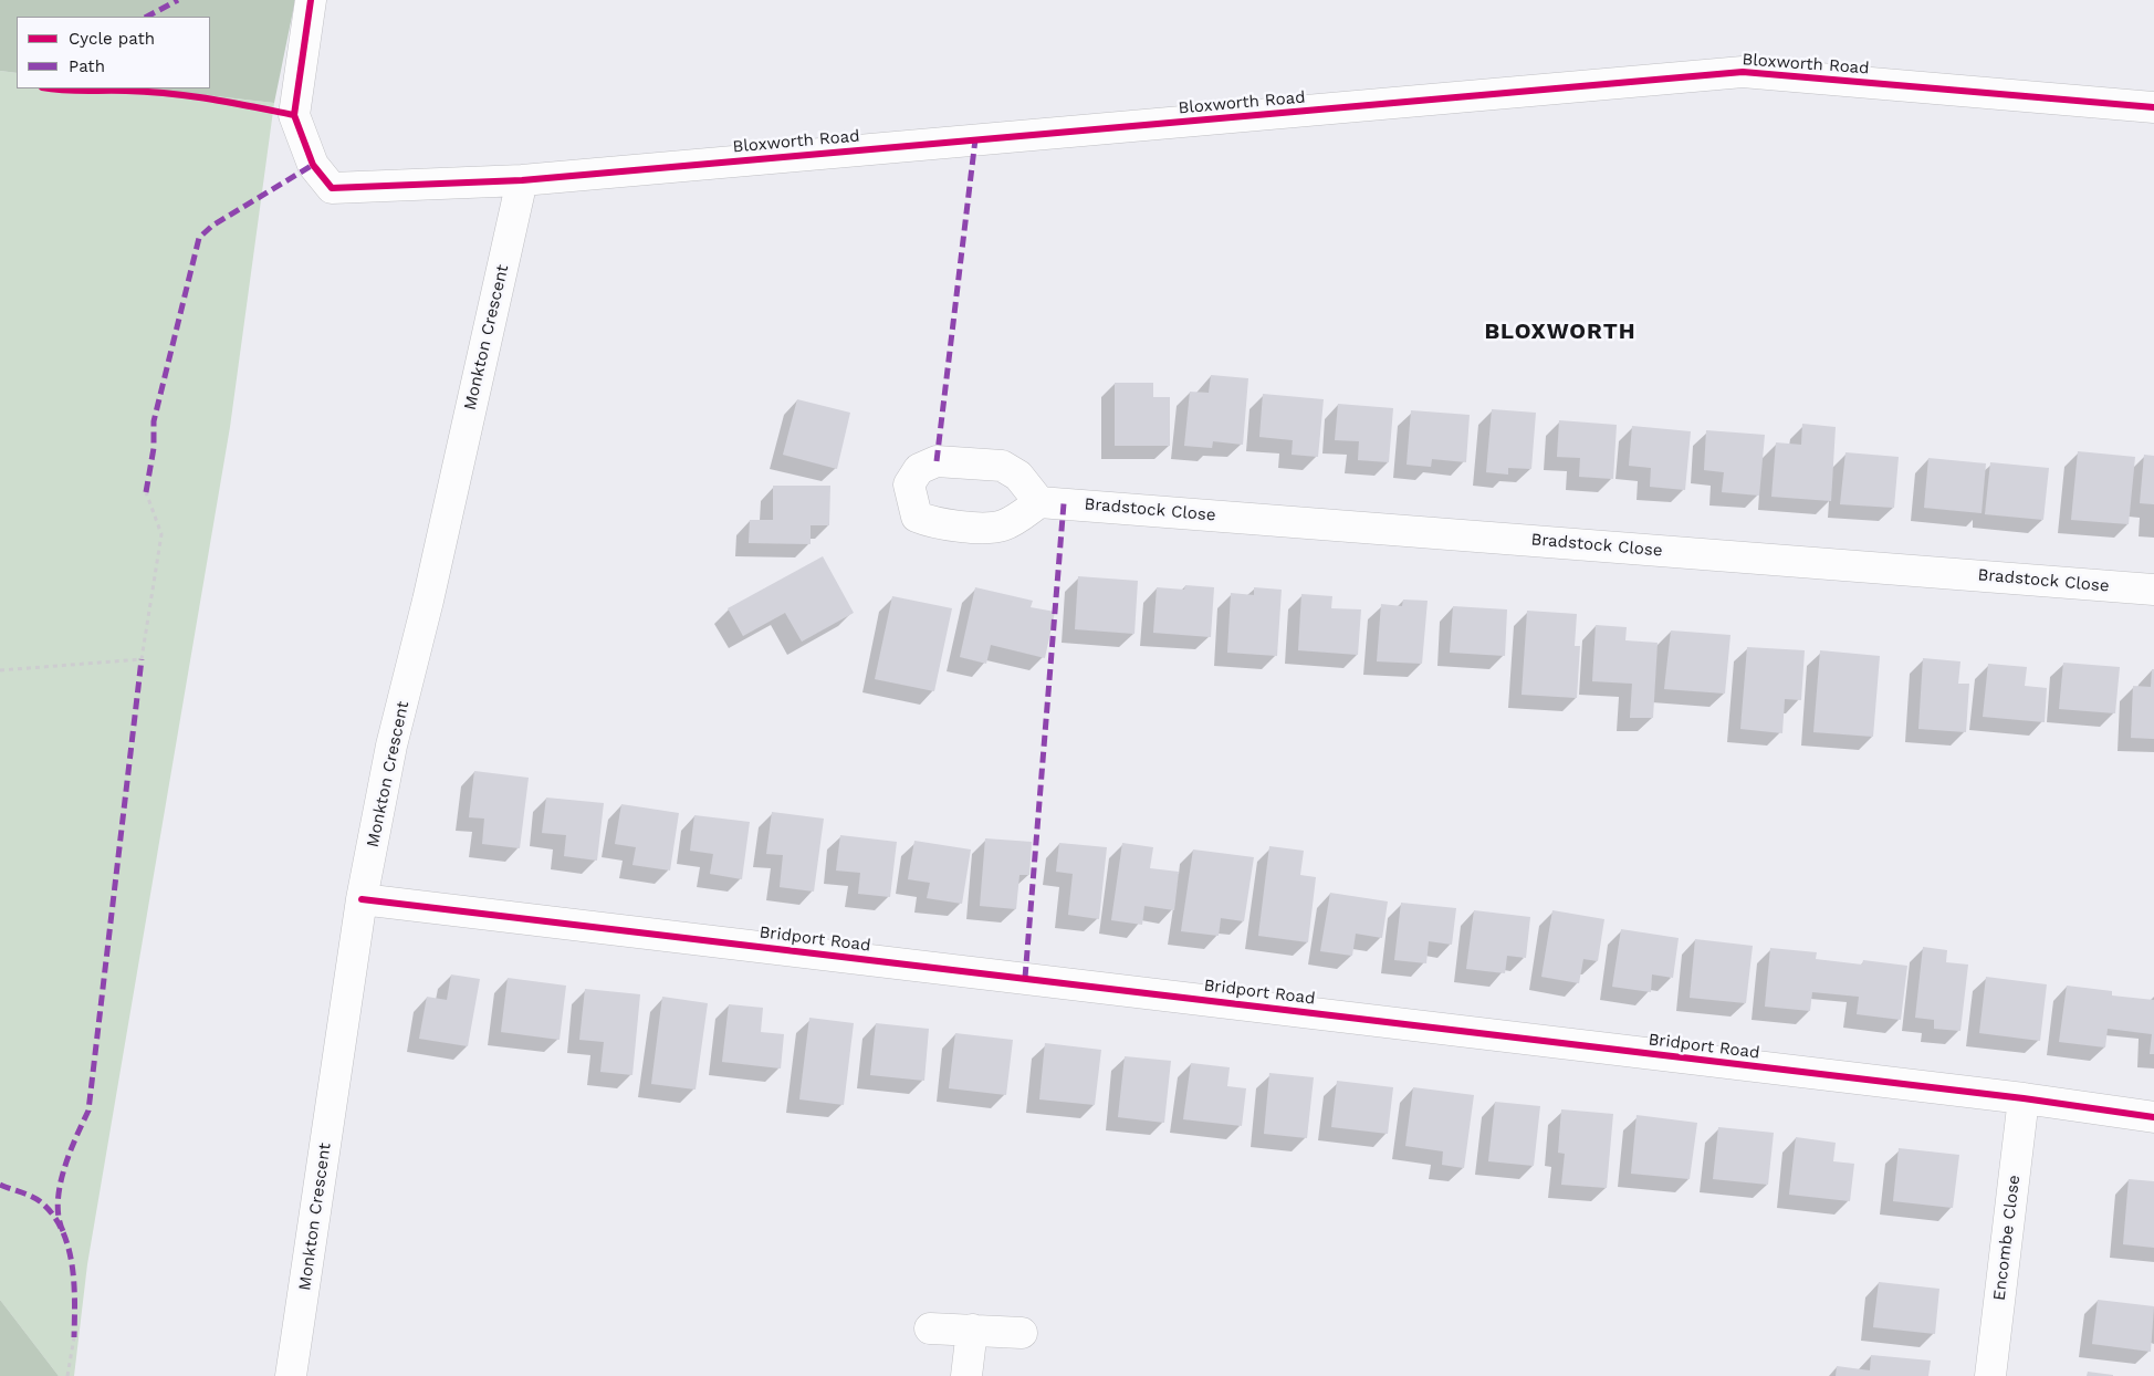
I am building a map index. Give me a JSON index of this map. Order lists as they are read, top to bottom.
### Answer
{
  "streets": {
    "street": [
      "Bloxworth Road",
      "Monkton Crescent",
      "Bradstock Close",
      "Bridport Road",
      "Encombe Close"
    ]
  },
  "crossings": [
    ["Bloxworth Road", "Monkton Crescent"],
    ["Monkton Crescent", "Bridport Road"],
    ["Bridport Road", "Encombe Close"]
  ],
  "districts": ["BLOXWORTH"],
  "legend": ["Cycle path", "Path"]
}
